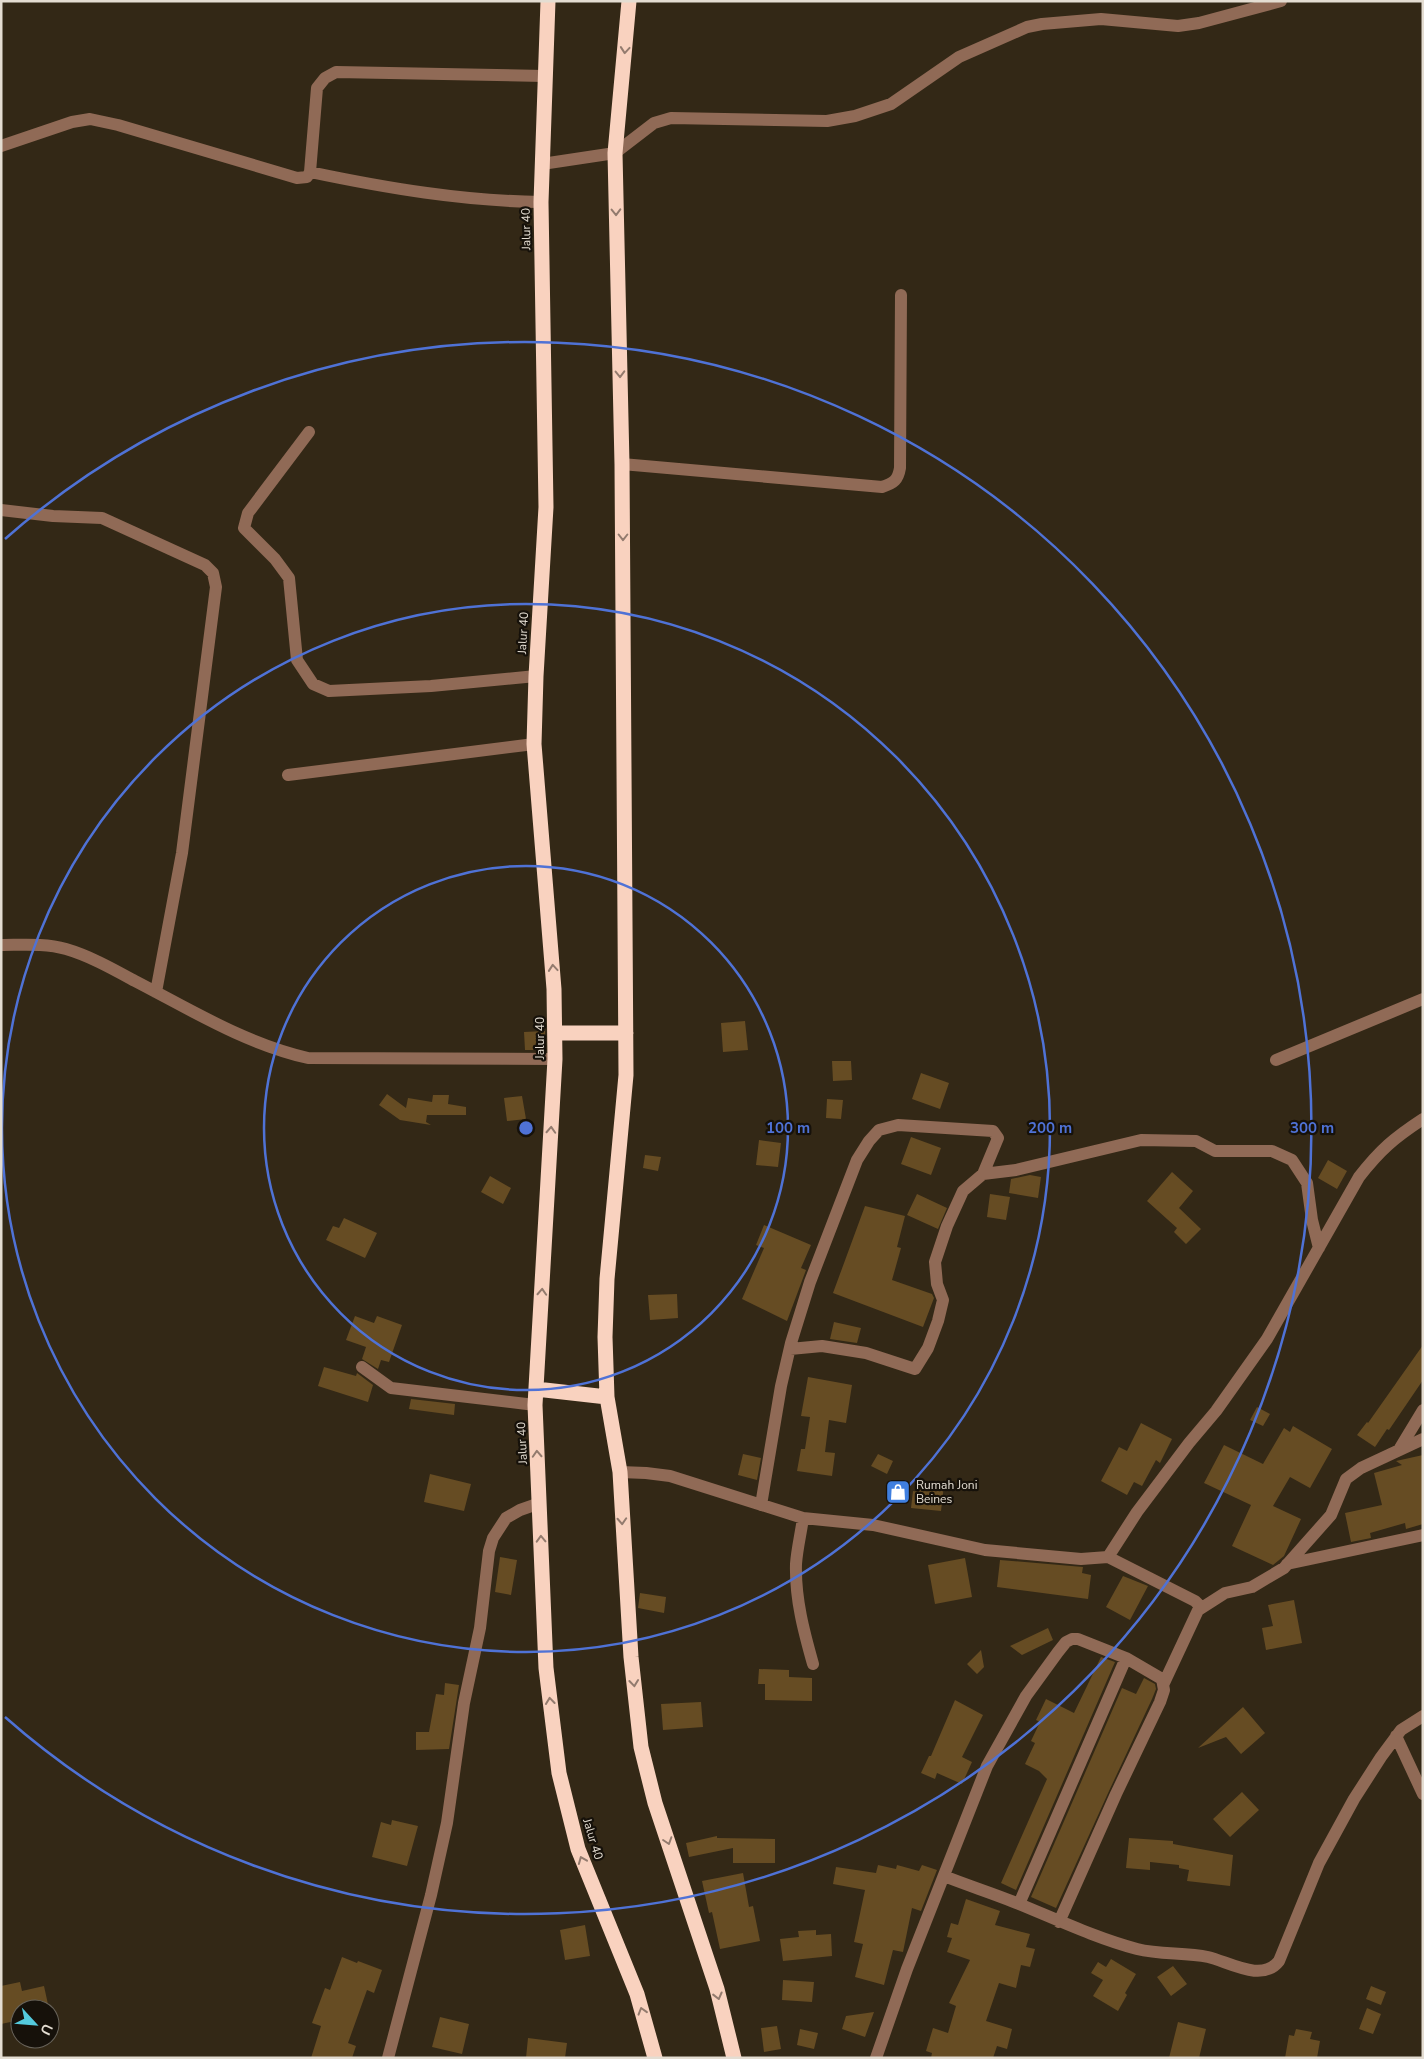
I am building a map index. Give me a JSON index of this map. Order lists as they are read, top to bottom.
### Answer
{
  "streets": {
    "highway": ["Jalur 40"]
  },
  "places": {
    "shop": ["Rumah Joni Beines"]
  },
  "north": "bottom right",
  "rings": ["100 m", "200 m", "300 m"]
}
